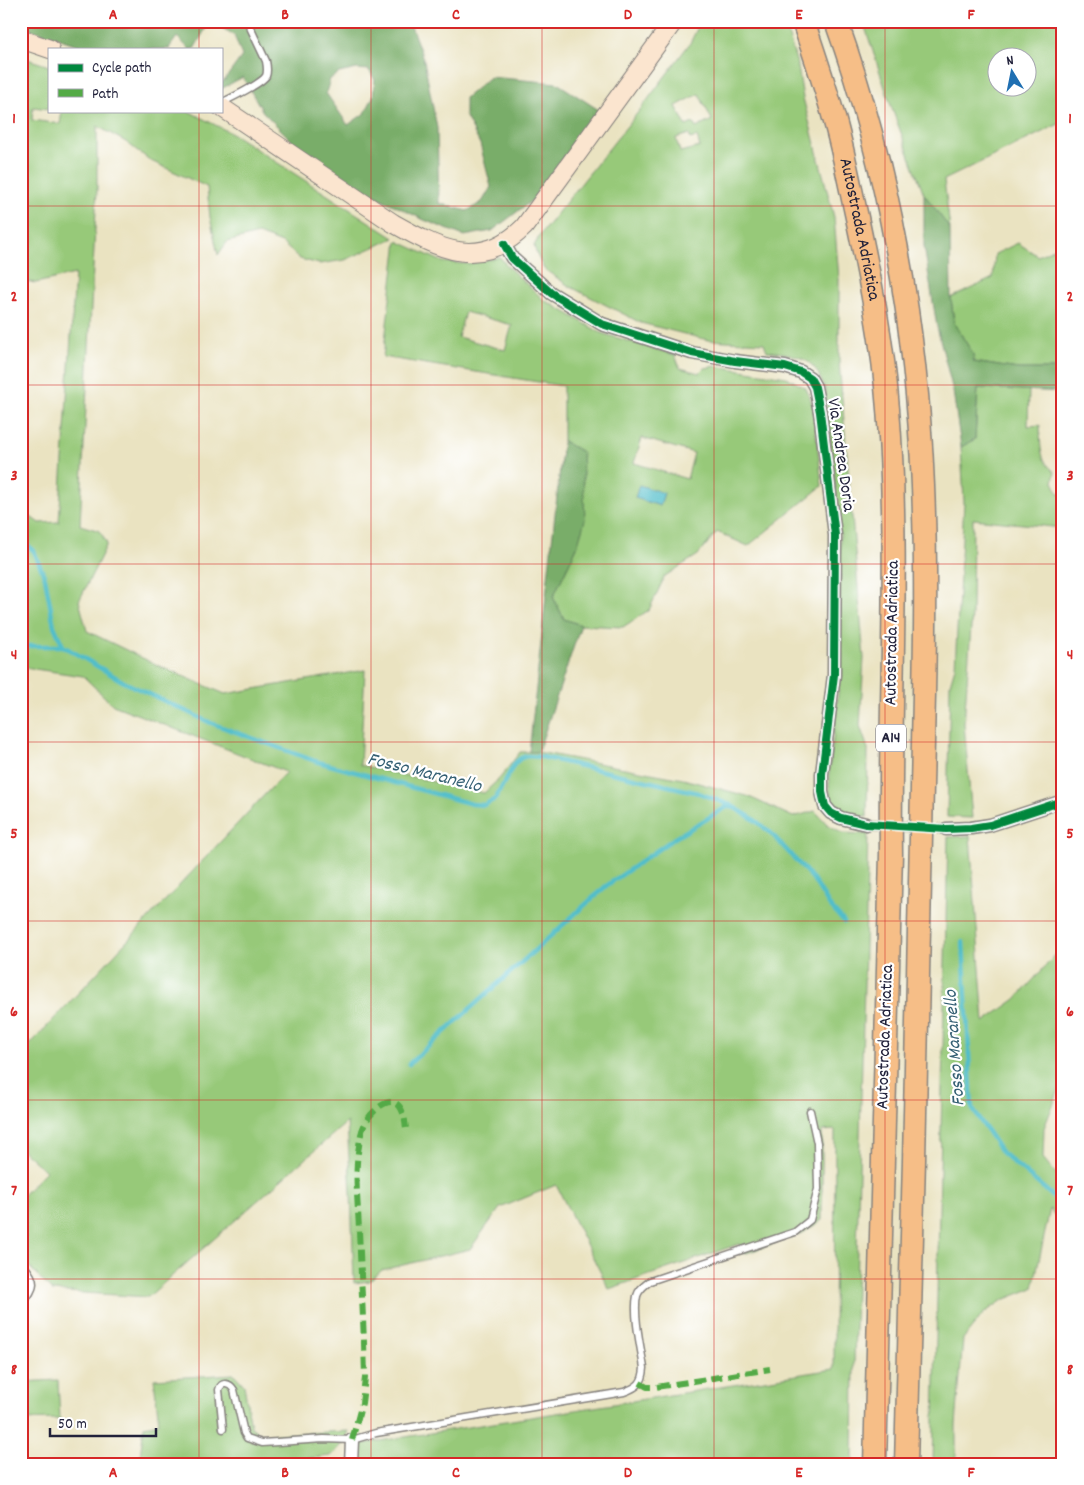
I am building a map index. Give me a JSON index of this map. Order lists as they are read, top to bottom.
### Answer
{
  "streets": {
    "highway": ["Autostrada Adriatica", "A14"],
    "street": ["Via Andrea Doria"]
  },
  "water": ["Fosso Maranello"],
  "legend": ["Cycle path", "Path"],
  "scale_bar": "50 m",
  "north": "top",
  "grid": {
    "columns": [
      "A",
      "B",
      "C",
      "D",
      "E",
      "F"
    ],
    "rows": [
      "1",
      "2",
      "3",
      "4",
      "5",
      "6",
      "7",
      "8"
    ]
  }
}
